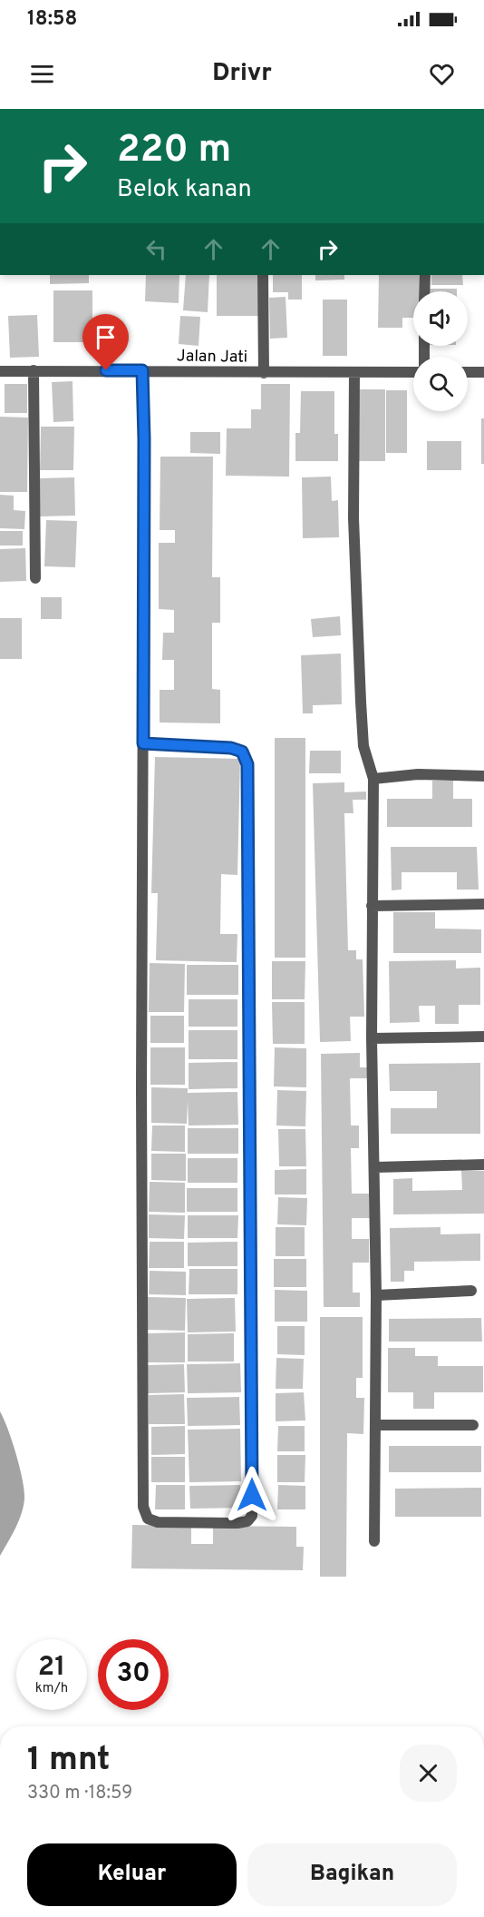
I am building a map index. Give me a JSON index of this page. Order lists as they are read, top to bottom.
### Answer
{
  "streets": {
    "street": ["Jalan Jati"]
  },
  "page": {
    "status": "18:58",
    "header": "Drivr",
    "turn": ["220 m", "Belok kanan"],
    "speed": "21 km/h",
    "limit": "30",
    "heading": ["1 mnt", "330 m · 18:59"],
    "buttons": ["Keluar", "Bagikan"]
  }
}
